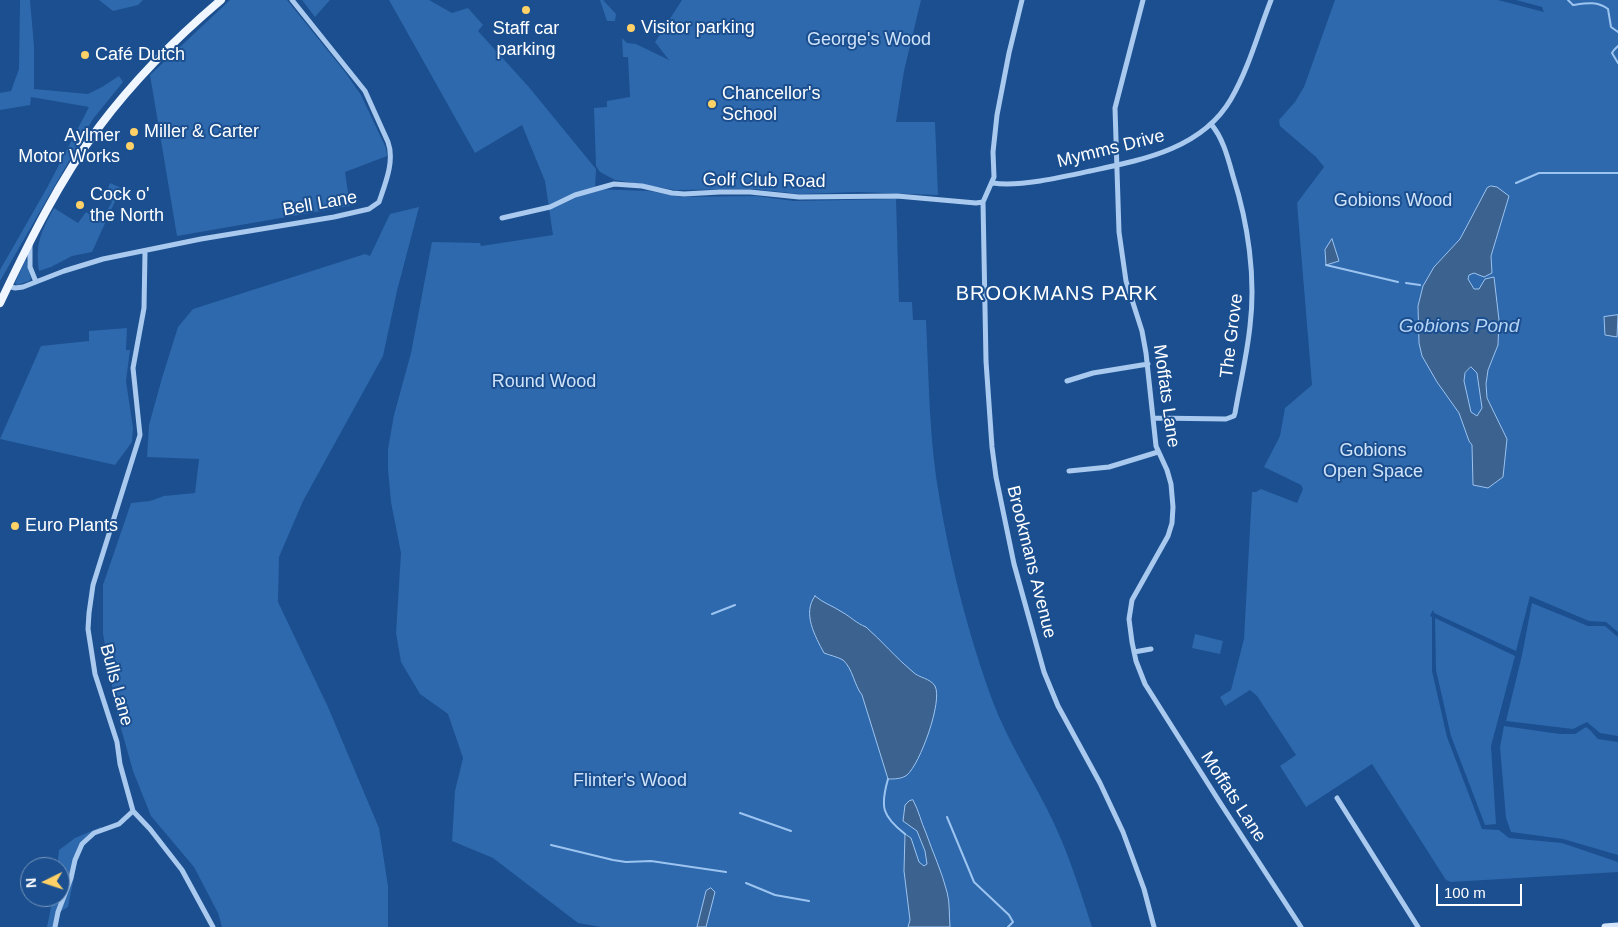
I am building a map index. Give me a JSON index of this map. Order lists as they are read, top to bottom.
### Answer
{
  "streets": {
    "street": [
      "Mymms Drive",
      "Golf Club Road",
      "Bell Lane",
      "The Grove",
      "Moffats Lane",
      "Brookmans Avenue",
      "Bulls Lane"
    ]
  },
  "crossings": [
    ["Mymms Drive", "The Grove"],
    ["Mymms Drive", "Moffats Lane"],
    ["Mymms Drive", "Brookmans Avenue"],
    ["Golf Club Road", "Brookmans Avenue"],
    ["Bell Lane", "Bulls Lane"],
    ["The Grove", "Moffats Lane"]
  ],
  "districts": ["BROOKMANS PARK"],
  "water": ["Gobions Pond"],
  "parks": [
    "George's Wood",
    "Gobions Wood",
    "Round Wood",
    "Gobions Open Space",
    "Flinter's Wood"
  ],
  "places": [
    "Staff car parking",
    "Visitor parking",
    "Café Dutch",
    "Chancellor's School",
    "Miller & Carter",
    "Aylmer Motor Works",
    "Cock o' the North",
    "Euro Plants"
  ],
  "scale_bar": "100 m",
  "north": "left"
}
